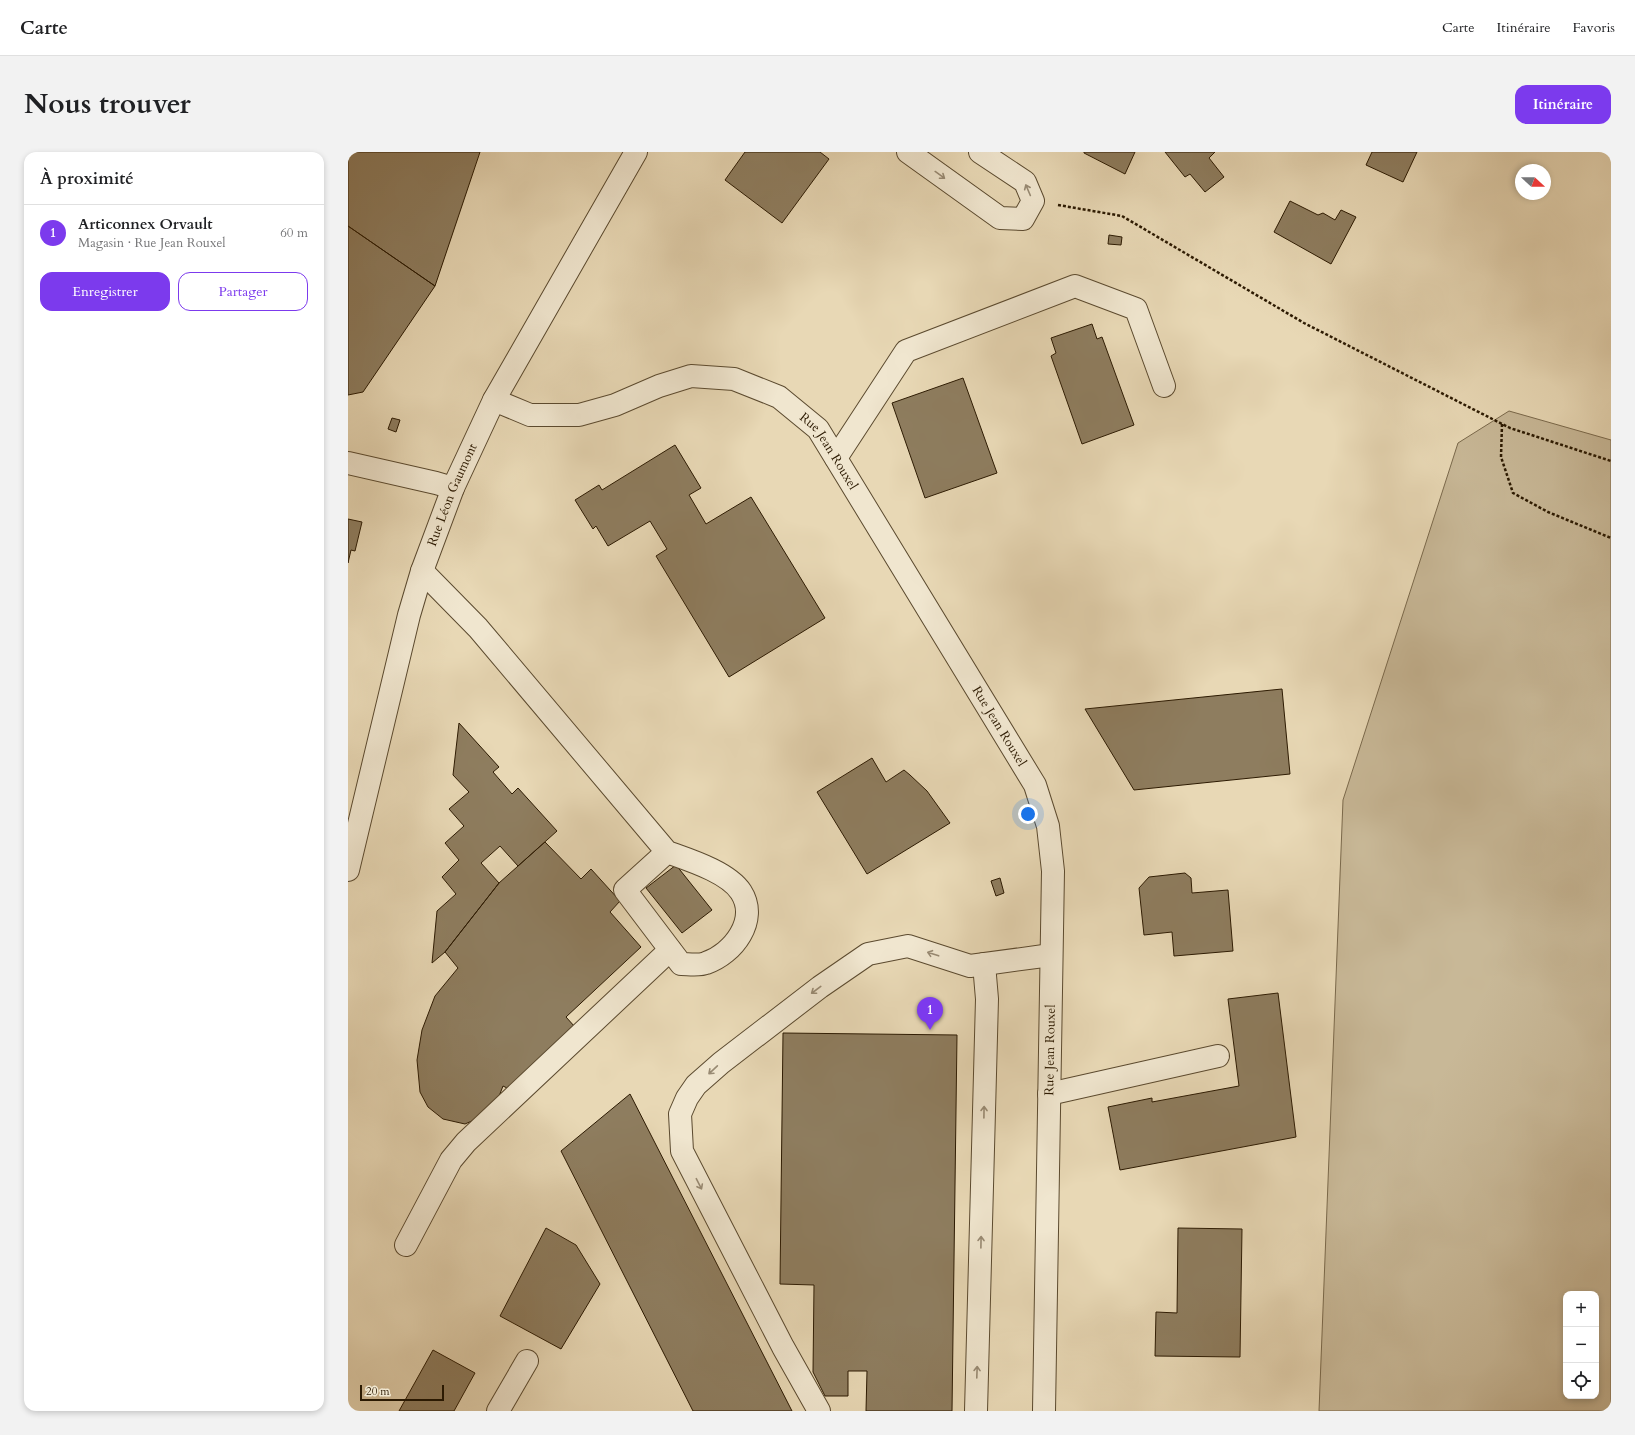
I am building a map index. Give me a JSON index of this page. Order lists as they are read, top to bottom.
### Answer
{
  "streets": {
    "street": ["Rue Jean Rouxel", "Rue Léon Gaumont"]
  },
  "crossings": [
    ["Rue Jean Rouxel", "Rue Léon Gaumont"]
  ],
  "scale_bar": "20 m",
  "north": "right",
  "page": {
    "header": "Carte",
    "nav": ["Carte", "Itinéraire", "Favoris"],
    "title": "Nous trouver",
    "buttons": [
      "Itinéraire",
      ["Enregistrer", "Partager"]
    ],
    "heading": "À proximité",
    "list": [
      {
        "mark": "1",
        "name": "Articonnex Orvault",
        "note": "Magasin · Rue Jean Rouxel",
        "value": "60 m"
      }
    ],
    "pins": "1",
    "map_buttons": ["+", "−"],
    "scale": "20 m"
  }
}
